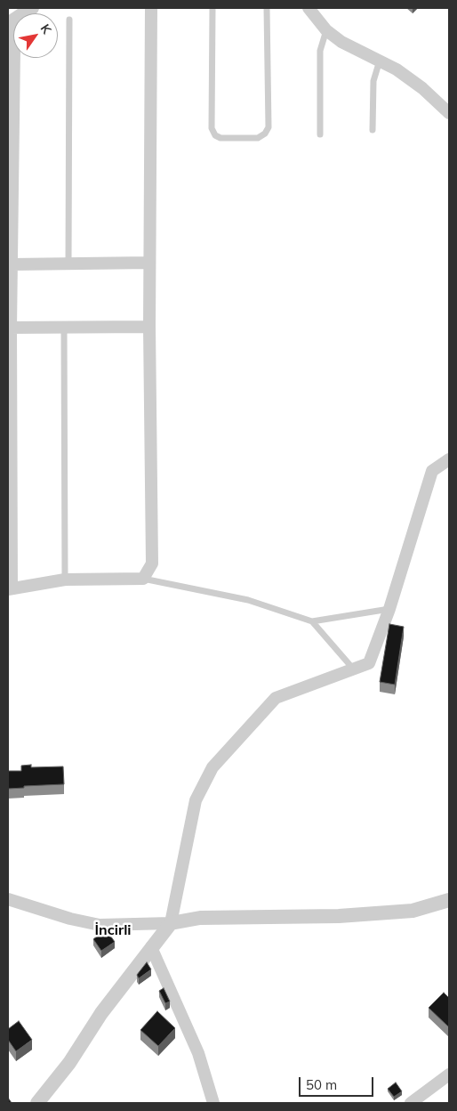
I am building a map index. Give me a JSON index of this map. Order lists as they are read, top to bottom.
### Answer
{
  "districts": ["İncirli"],
  "scale_bar": "50 m",
  "north": "top right"
}
